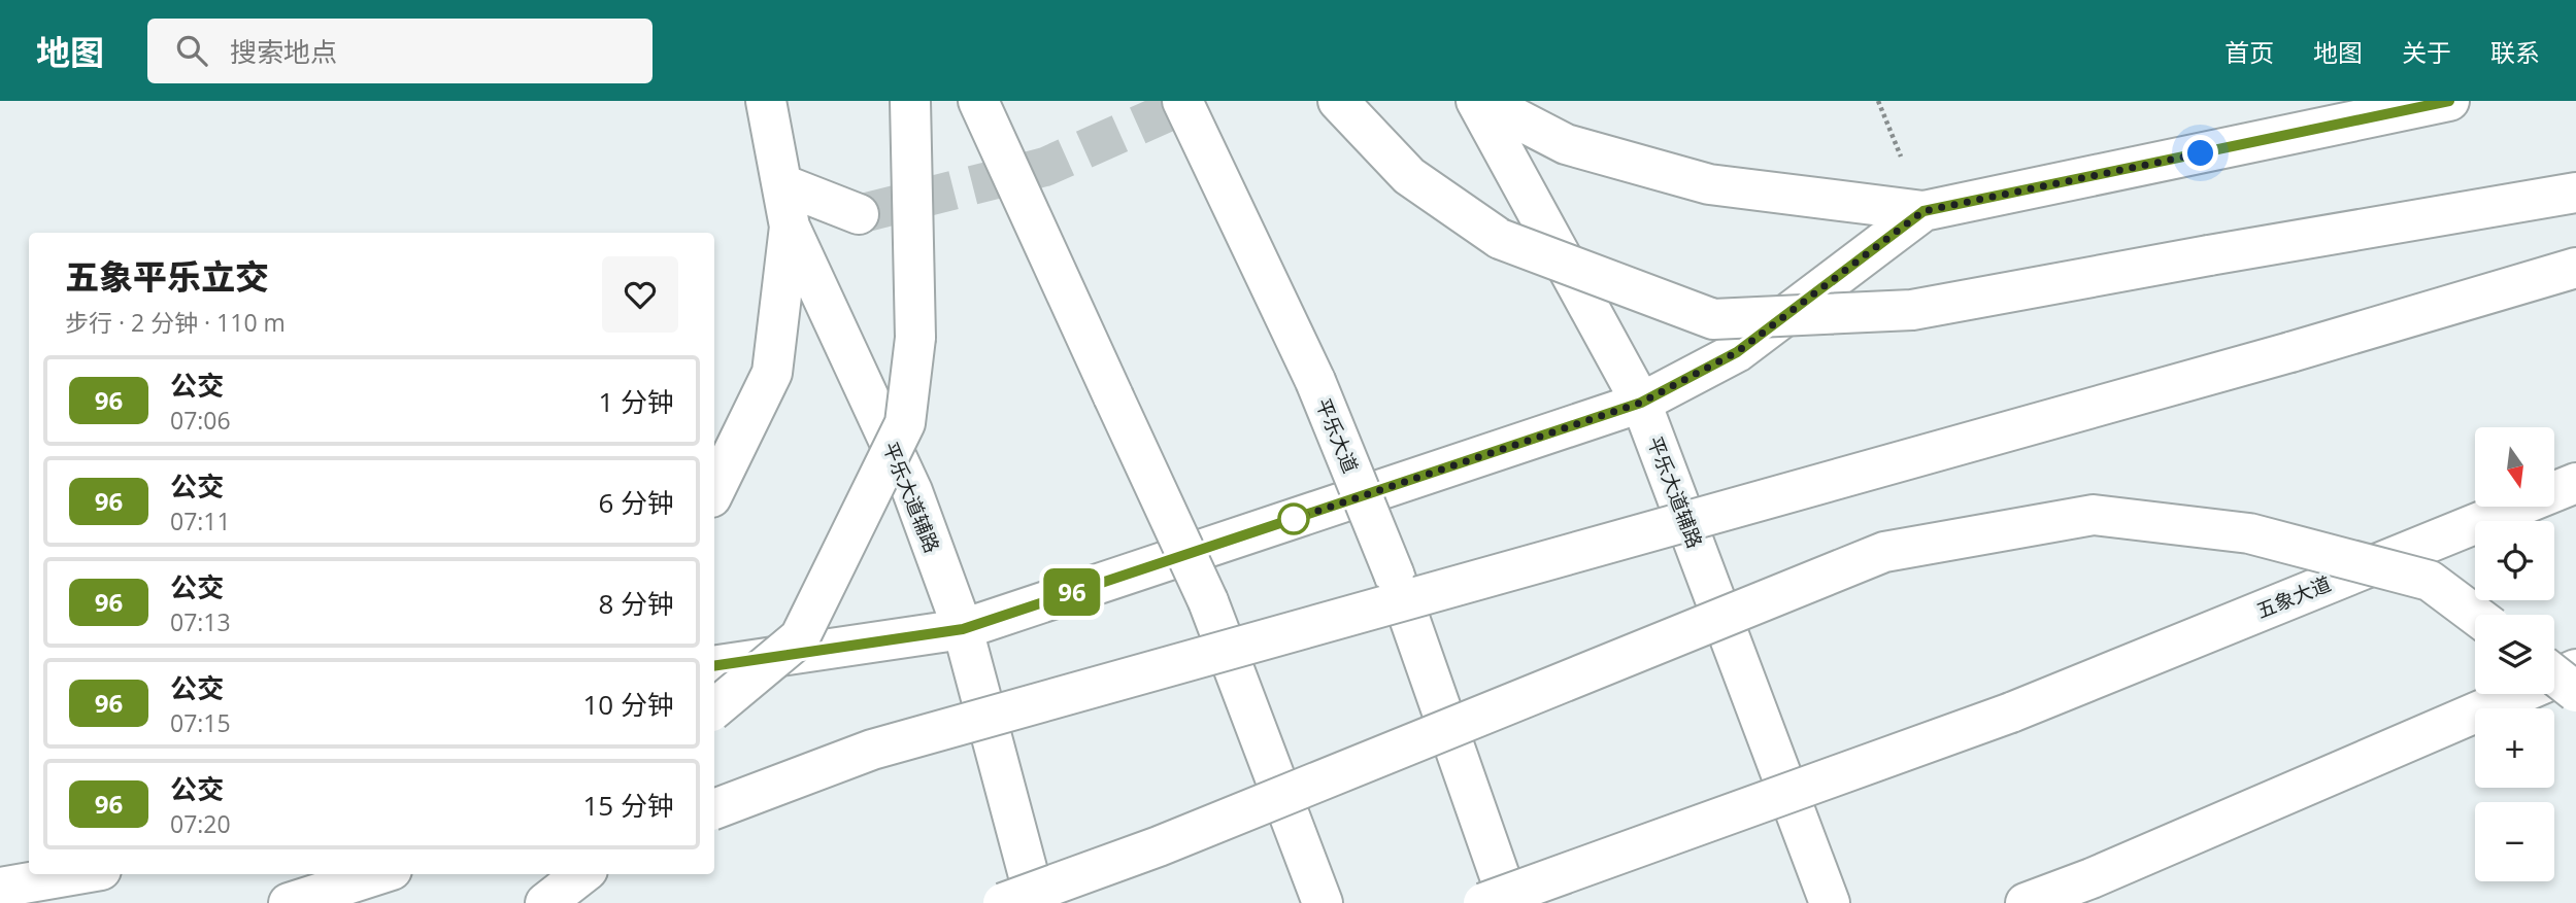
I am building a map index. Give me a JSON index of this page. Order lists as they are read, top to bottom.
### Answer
{
  "streets": {
    "main road": ["平乐大道", "平乐大道辅路", "五象大道"]
  },
  "lines": ["bus line 96"],
  "north": "bottom",
  "page": {
    "header": "地图",
    "search": "搜索地点",
    "nav": [
      "首页",
      "地图",
      "关于",
      "联系"
    ],
    "on_map": "96",
    "heading": ["五象平乐立交", "步行 · 2 分钟 · 110 m"],
    "list": [
      {
        "mark": "96",
        "name": "公交",
        "note": "07:06",
        "value": "1 分钟"
      },
      {
        "mark": "96",
        "name": "公交",
        "note": "07:11",
        "value": "6 分钟"
      },
      {
        "mark": "96",
        "name": "公交",
        "note": "07:13",
        "value": "8 分钟"
      },
      {
        "mark": "96",
        "name": "公交",
        "note": "07:15",
        "value": "10 分钟"
      },
      {
        "mark": "96",
        "name": "公交",
        "note": "07:20",
        "value": "15 分钟"
      }
    ],
    "map_buttons": ["+", "−"]
  }
}
